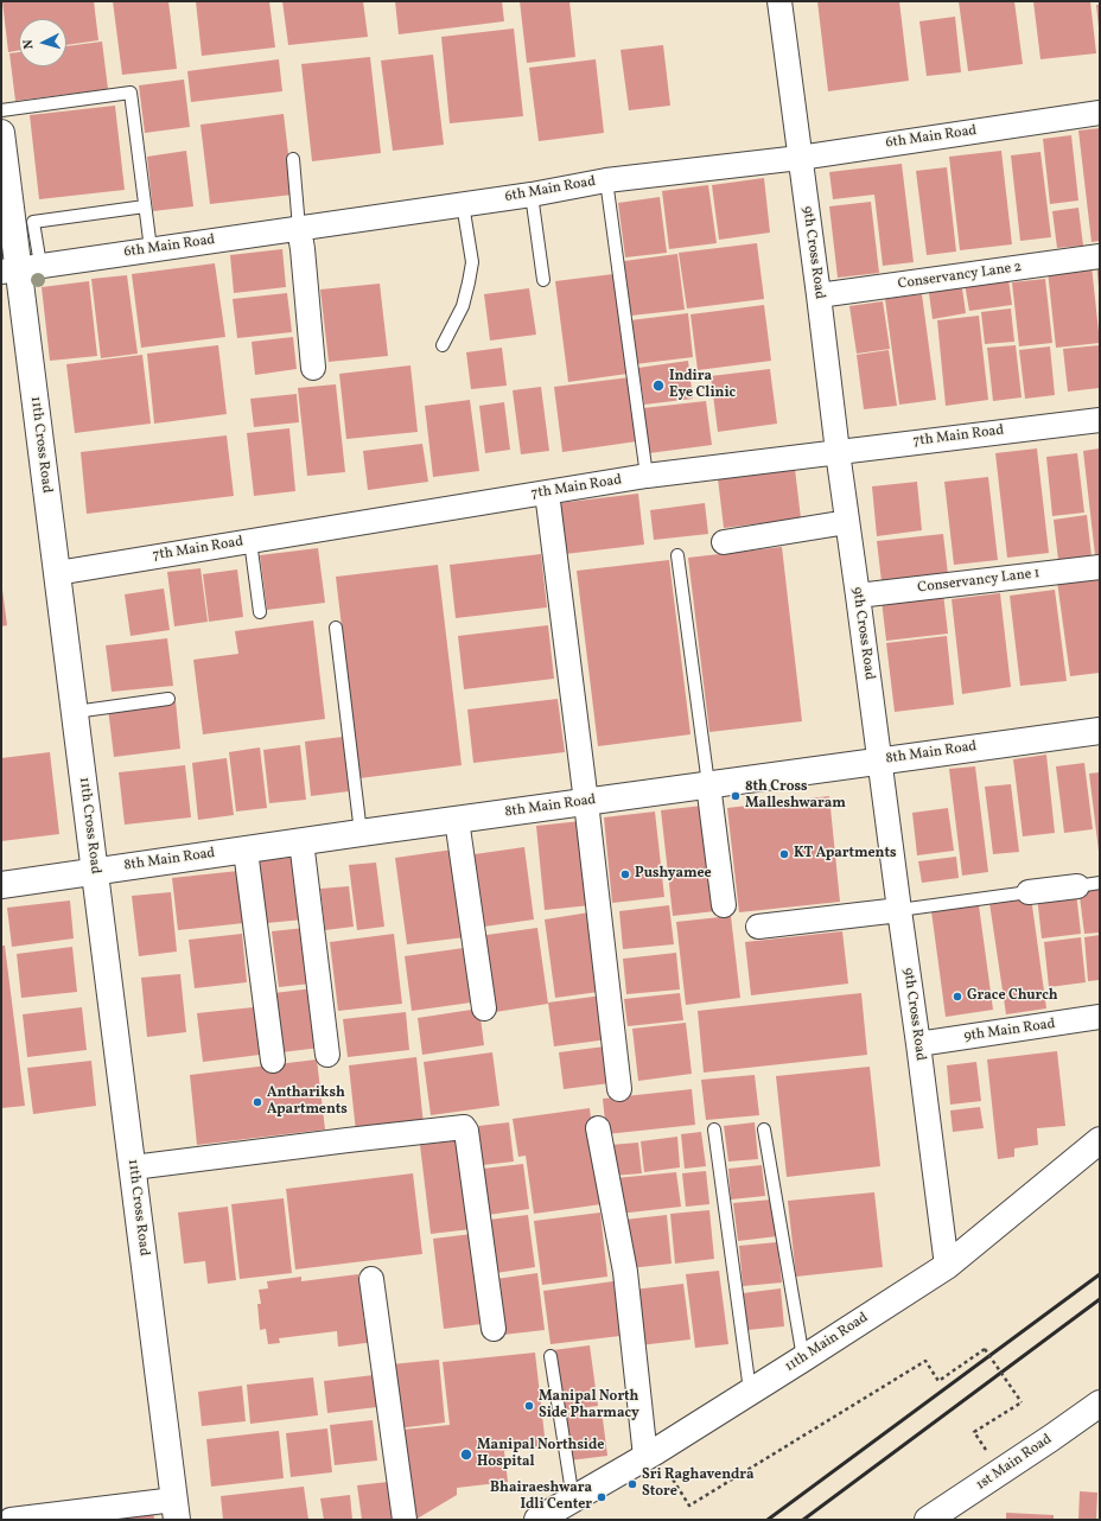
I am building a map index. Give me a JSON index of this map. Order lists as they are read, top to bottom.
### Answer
{
  "streets": {
    "street": [
      "6th Main Road",
      "9th Cross Road",
      "Conservancy Lane 2",
      "7th Main Road",
      "11th Cross Road",
      "Conservancy Lane 1",
      "8th Main Road",
      "9th Main Road",
      "11th Main Road",
      "1st Main Road"
    ]
  },
  "crossings": [
    ["6th Main Road", "9th Cross Road"],
    ["6th Main Road", "11th Cross Road"],
    ["9th Cross Road", "Conservancy Lane 2"],
    ["9th Cross Road", "7th Main Road"],
    ["9th Cross Road", "Conservancy Lane 1"],
    ["9th Cross Road", "8th Main Road"],
    ["9th Cross Road", "9th Main Road"],
    ["9th Cross Road", "11th Main Road"],
    ["7th Main Road", "11th Cross Road"],
    ["11th Cross Road", "8th Main Road"]
  ],
  "places": [
    "Indira Eye Clinic",
    "8th Cross Malleshwaram",
    "KT Apartments",
    "Pushyamee",
    "Grace Church",
    "Anthariksh Apartments",
    "Manipal North Side Pharmacy",
    "Manipal Northside Hospital",
    "Sri Raghavendra Store",
    "Bhairaeshwara Idli Center"
  ],
  "north": "left"
}
